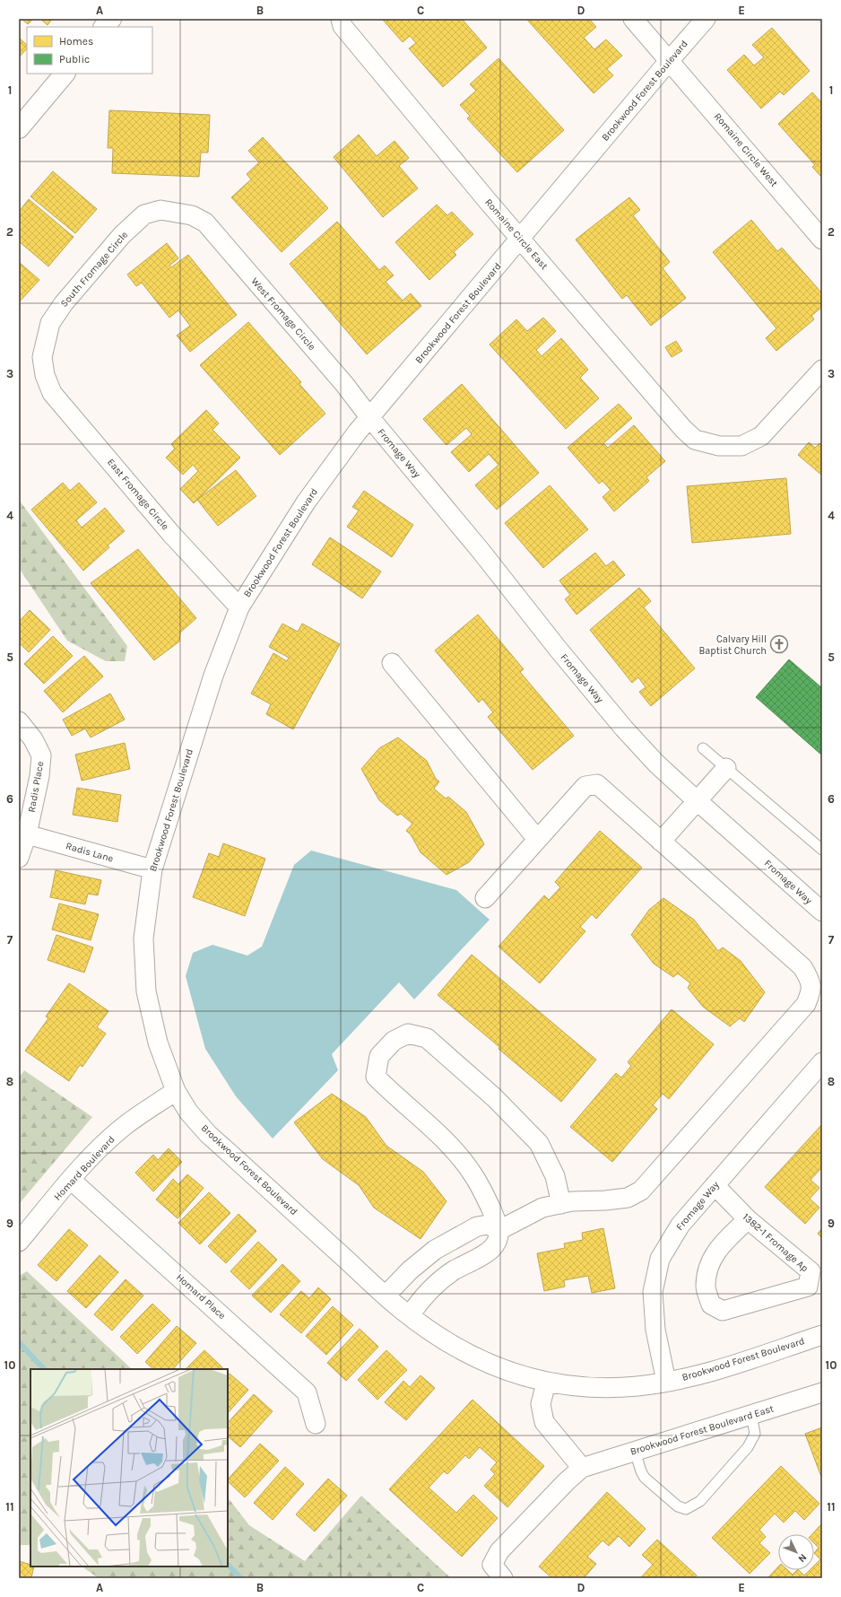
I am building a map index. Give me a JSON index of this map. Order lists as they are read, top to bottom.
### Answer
{
  "streets": {
    "street": [
      "Brookwood Forest Boulevard",
      "Romaine Circle West",
      "Romaine Circle East",
      "South Fromage Circle",
      "West Fromage Circle",
      "Fromage Way",
      "East Fromage Circle",
      "Radis Place",
      "Radis Lane",
      "Homard Boulevard",
      "1382-1 Fromage Ap",
      "Homard Place",
      "Brookwood Forest Boulevard East"
    ]
  },
  "crossings": [
    ["Brookwood Forest Boulevard", "Romaine Circle West"],
    ["Brookwood Forest Boulevard", "Romaine Circle East"],
    ["Brookwood Forest Boulevard", "West Fromage Circle"],
    ["Brookwood Forest Boulevard", "Fromage Way"],
    ["Brookwood Forest Boulevard", "East Fromage Circle"],
    ["Brookwood Forest Boulevard", "Radis Lane"],
    ["Brookwood Forest Boulevard", "Homard Boulevard"],
    ["South Fromage Circle", "West Fromage Circle"],
    ["South Fromage Circle", "East Fromage Circle"],
    ["West Fromage Circle", "Fromage Way"],
    ["Fromage Way", "1382-1 Fromage Ap"],
    ["Radis Place", "Radis Lane"],
    ["Homard Boulevard", "Homard Place"]
  ],
  "places": {
    "church": ["Calvary Hill Baptist Church"]
  },
  "legend": ["Homes", "Public"],
  "north": "bottom right",
  "grid": {
    "columns": [
      "A",
      "B",
      "C",
      "D",
      "E"
    ],
    "rows": [
      "1",
      "2",
      "3",
      "4",
      "5",
      "6",
      "7",
      "8",
      "9",
      "10",
      "11"
    ]
  }
}
